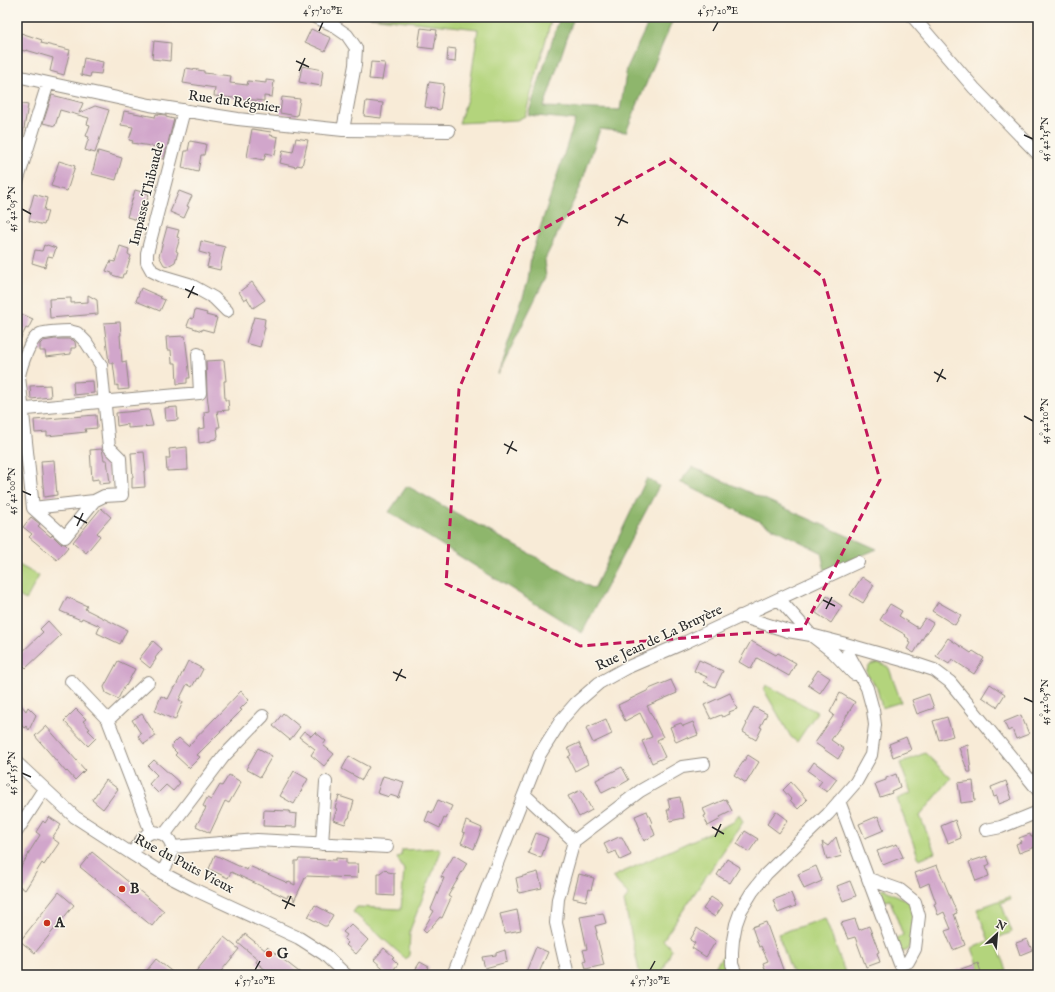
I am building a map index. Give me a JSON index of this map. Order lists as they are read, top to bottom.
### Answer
{
  "streets": {
    "street": [
      "Rue du Régnier",
      "Impasse Thibaude",
      "Rue Jean de La Bruyère",
      "Rue du Puits Vieux"
    ]
  },
  "crossings": [
    ["Rue du Régnier", "Impasse Thibaude"]
  ],
  "places": ["B", "A", "G"],
  "north": "top right",
  "coordinates": [
    "4°57'10\"E",
    "4°57'20\"E",
    "45°42'15\"N",
    "45°42'05\"N",
    "45°42'10\"N",
    "45°42'00\"N",
    "45°41'55\"N",
    "4°57'30\"E"
  ]
}
